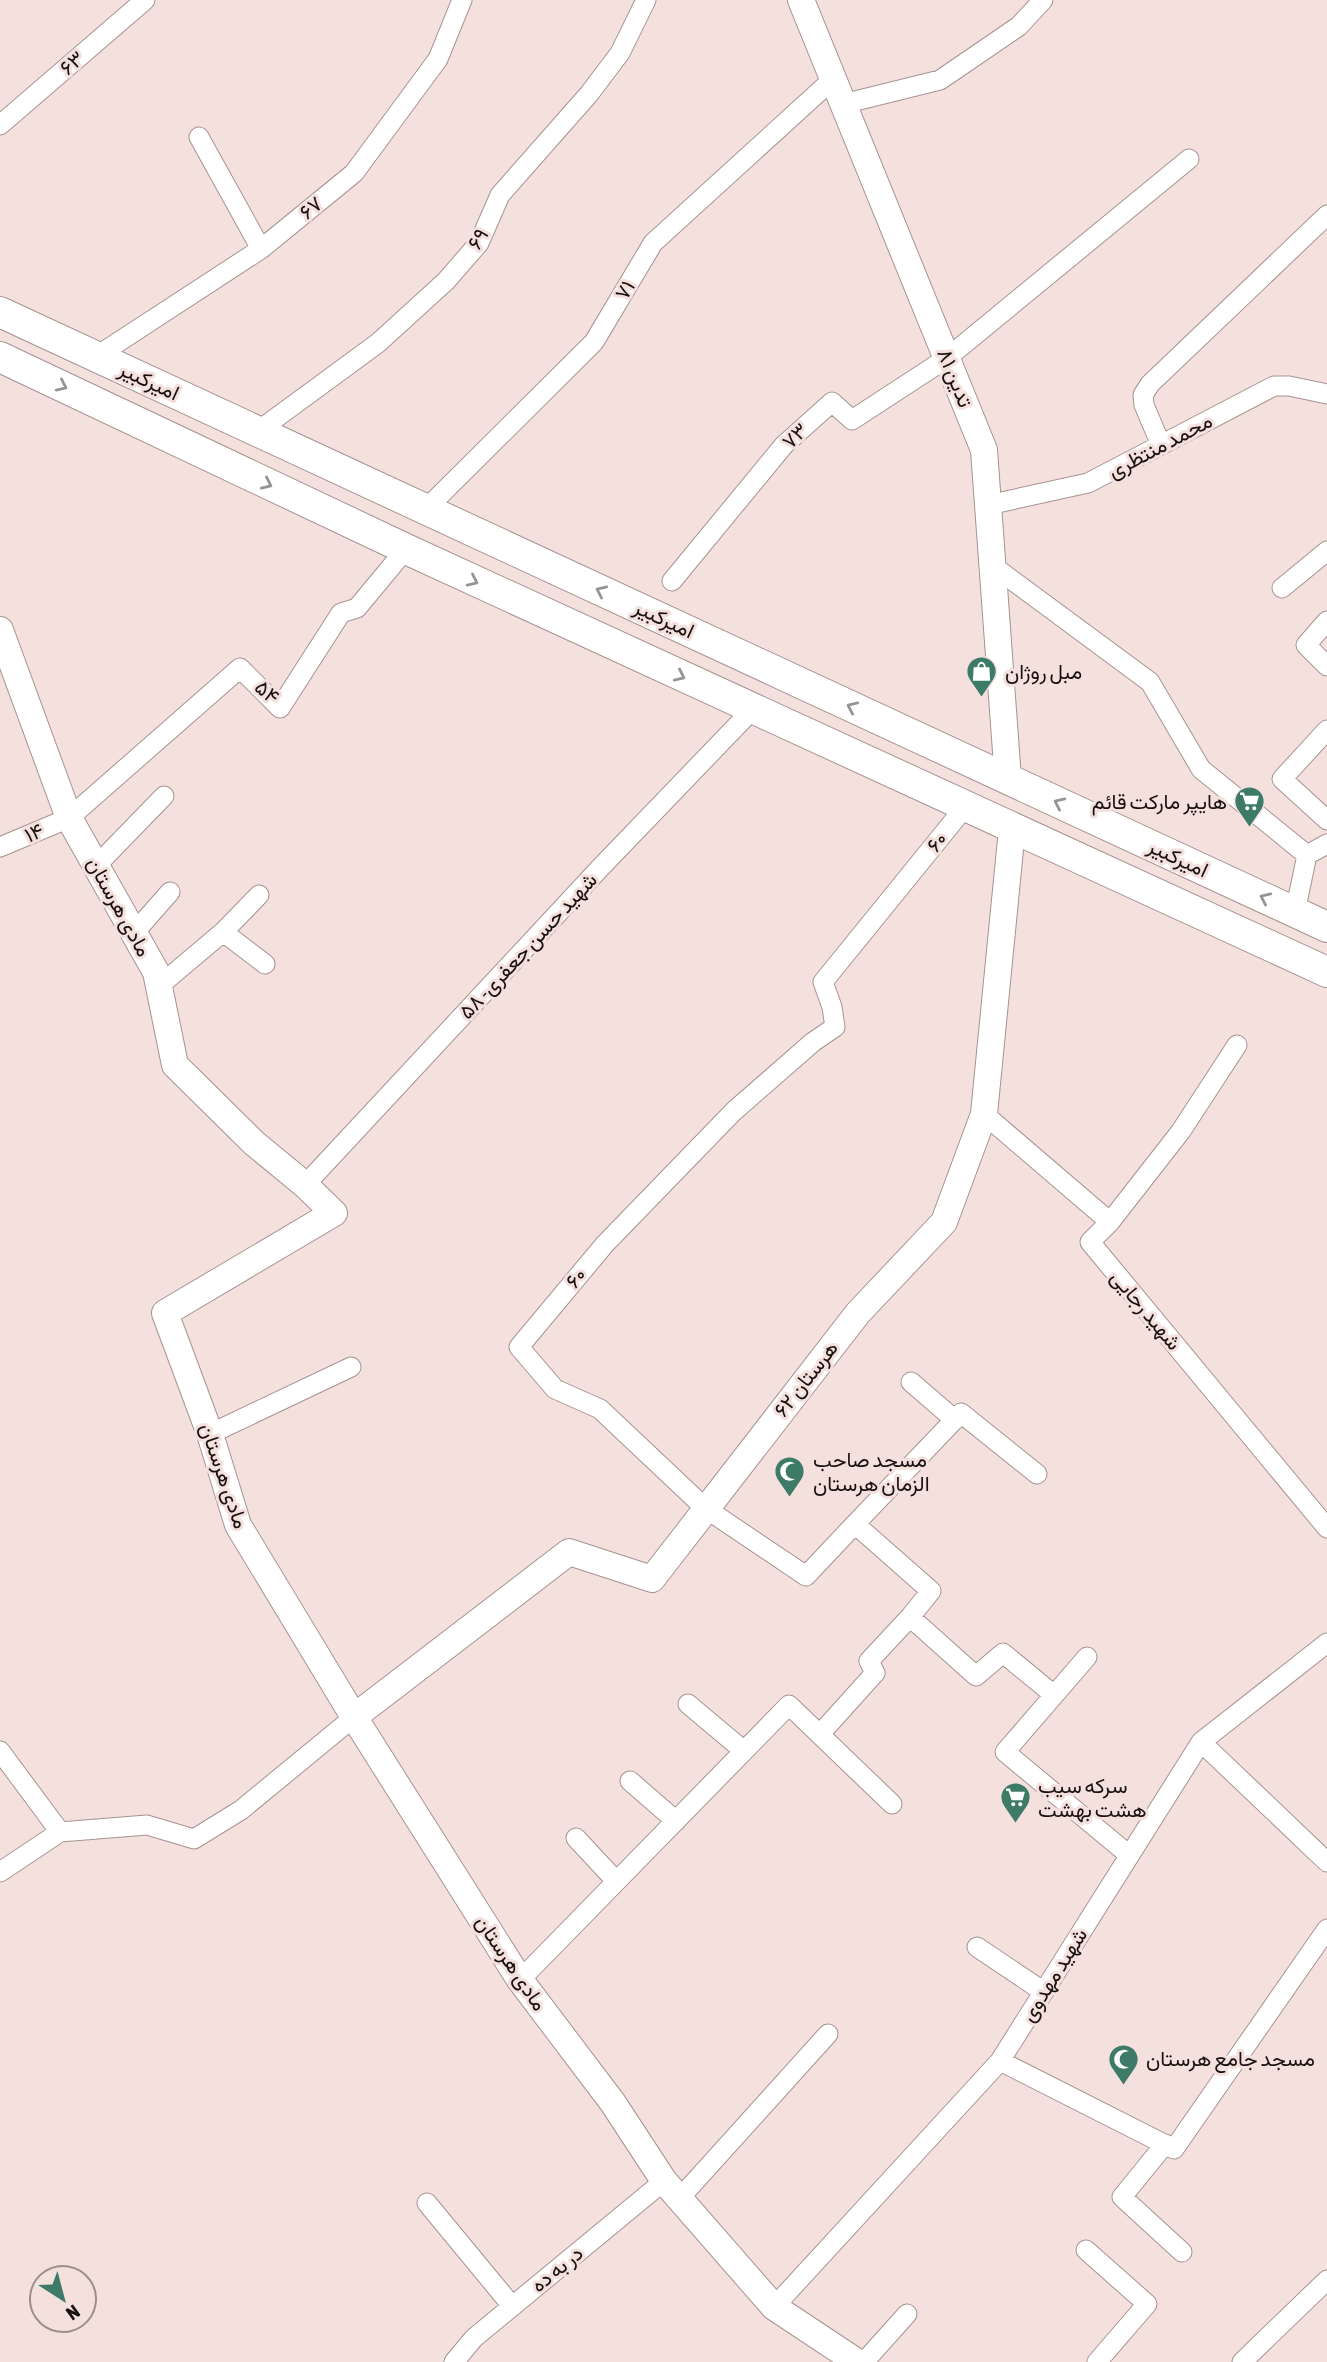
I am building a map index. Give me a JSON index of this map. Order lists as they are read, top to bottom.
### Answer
{
  "streets": {
    "main road": ["امیرکبیر"],
    "street": [
      "۶۳",
      "۶۷",
      "۶۹",
      "۷۱",
      "تدین ۸۱",
      "۷۳",
      "محمد منتظری",
      "۵۴",
      "۱۴",
      "۶۰",
      "مادی هرستان",
      "شهید حسن جعفری- ۵۸",
      "شهید رجایی",
      "هرستان ۶۲",
      "شهید مهدوی",
      "در به ده"
    ]
  },
  "crossings": [
    ["۶۷", "امیرکبیر"],
    ["۶۹", "امیرکبیر"],
    ["۷۱", "تدین ۸۱"],
    ["۷۱", "امیرکبیر"],
    ["تدین ۸۱", "امیرکبیر"],
    ["تدین ۸۱", "۷۳"],
    ["تدین ۸۱", "محمد منتظری"],
    ["امیرکبیر", "۵۴"],
    ["امیرکبیر", "۶۰"],
    ["امیرکبیر", "شهید حسن جعفری- ۵۸"],
    ["امیرکبیر", "هرستان ۶۲"],
    ["۵۴", "۱۴"],
    ["۵۴", "مادی هرستان"],
    ["۱۴", "مادی هرستان"],
    ["۶۰", "هرستان ۶۲"],
    ["مادی هرستان", "شهید حسن جعفری- ۵۸"],
    ["مادی هرستان", "هرستان ۶۲"],
    ["مادی هرستان", "شهید مهدوی"],
    ["مادی هرستان", "در به ده"]
  ],
  "places": {
    "shop": ["مبل روژان"],
    "supermarket": ["هایپر مارکت قائم", "سرکه سیب هشت بهشت"],
    "mosque": ["مسجد صاحب الزمان هرستان", "مسجد جامع هرستان"]
  },
  "north": "bottom right"
}
